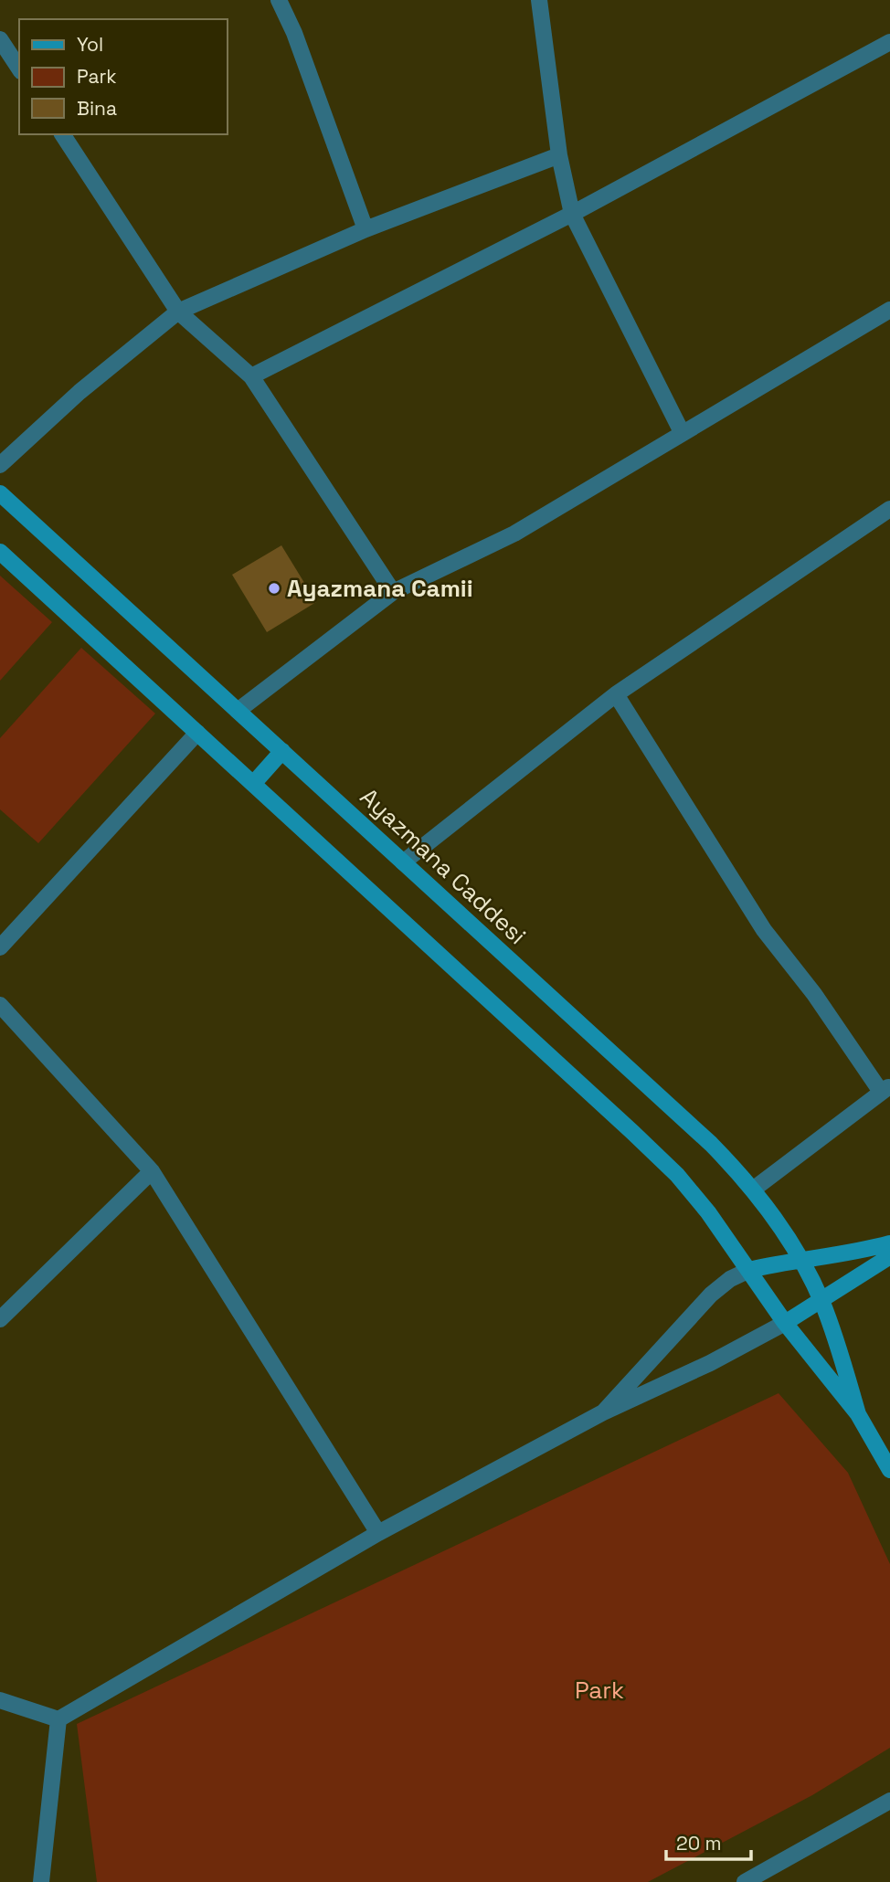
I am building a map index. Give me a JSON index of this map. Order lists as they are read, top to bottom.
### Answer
{
  "streets": {
    "main road": ["Ayazmana Caddesi"]
  },
  "parks": ["Park"],
  "places": ["Ayazmana Camii"],
  "legend": ["Yol", "Park", "Bina"],
  "scale_bar": "20 m"
}
